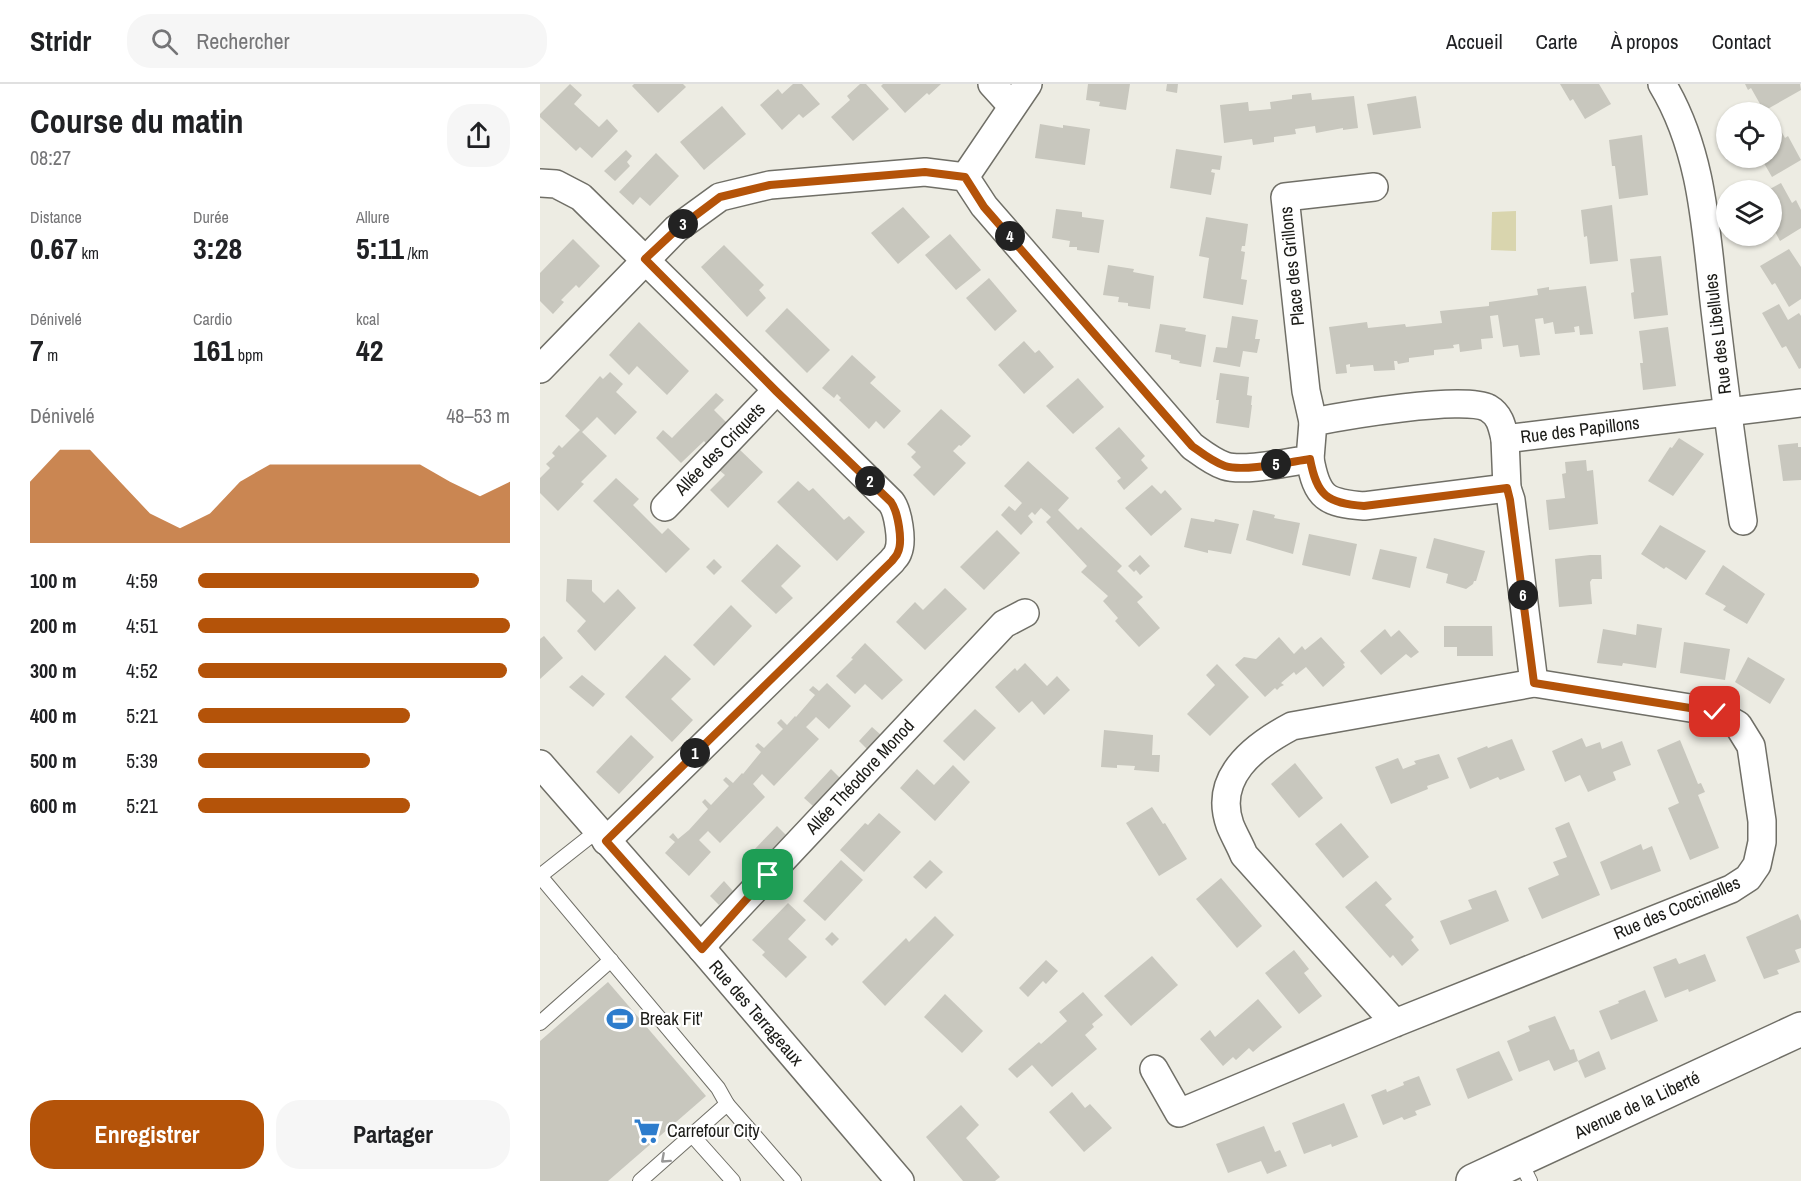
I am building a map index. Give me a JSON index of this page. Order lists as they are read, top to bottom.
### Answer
{
  "streets": {
    "street": [
      "Place des Grillons",
      "Rue des Libellules",
      "Rue des Papillons",
      "Allée des Criquets",
      "Allée Théodore Monod",
      "Rue des Coccinelles",
      "Rue des Terrageaux",
      "Avenue de la Liberté"
    ]
  },
  "crossings": [
    ["Place des Grillons", "Rue des Papillons"],
    ["Rue des Libellules", "Rue des Papillons"],
    ["Allée Théodore Monod", "Rue des Terrageaux"]
  ],
  "places": {
    "sports": ["Break Fit'"],
    "supermarket": ["Carrefour City"]
  },
  "page": {
    "header": "Stridr",
    "search": "Rechercher",
    "nav": [
      "Accueil",
      "Carte",
      "À propos",
      "Contact"
    ],
    "heading": ["Course du matin", "08:27"],
    "stats": [
      ["Distance", "0.67 km"],
      ["Durée", "3:28"],
      ["Allure", "5:11 /km"],
      ["Dénivelé", "7 m"],
      ["Cardio", "161 bpm"],
      ["kcal", "42"]
    ],
    "pins": [
      "3",
      "4",
      "5",
      "2",
      "6",
      "1"
    ],
    "chart": ["Dénivelé", "48–53 m"],
    "list": [
      {
        "name": "100 m",
        "note": "4:59"
      },
      {
        "name": "200 m",
        "note": "4:51"
      },
      {
        "name": "300 m",
        "note": "4:52"
      },
      {
        "name": "400 m",
        "note": "5:21"
      },
      {
        "name": "500 m",
        "note": "5:39"
      },
      {
        "name": "600 m",
        "note": "5:21"
      }
    ],
    "buttons": ["Enregistrer", "Partager"]
  }
}
